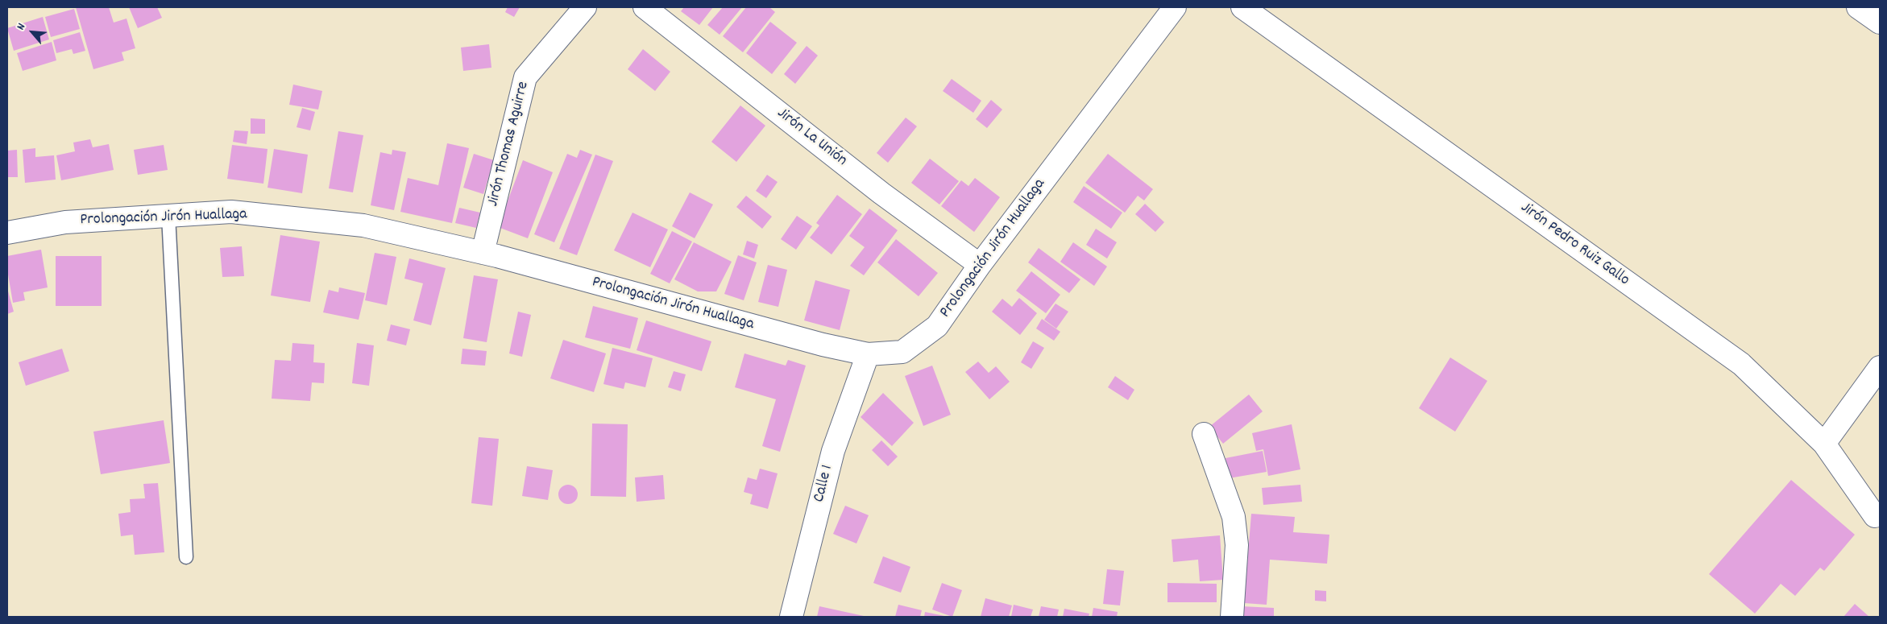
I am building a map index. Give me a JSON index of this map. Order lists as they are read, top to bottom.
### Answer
{
  "streets": {
    "street": [
      "Jirón La Unión",
      "Jirón Thomas Aguirre",
      "Prolongación Jirón Huallaga",
      "Jirón Pedro Ruiz Gallo",
      "Calle 1"
    ]
  },
  "crossings": [
    ["Jirón La Unión", "Prolongación Jirón Huallaga"],
    ["Jirón Thomas Aguirre", "Prolongación Jirón Huallaga"],
    ["Prolongación Jirón Huallaga", "Calle 1"]
  ],
  "north": "top left"
}
